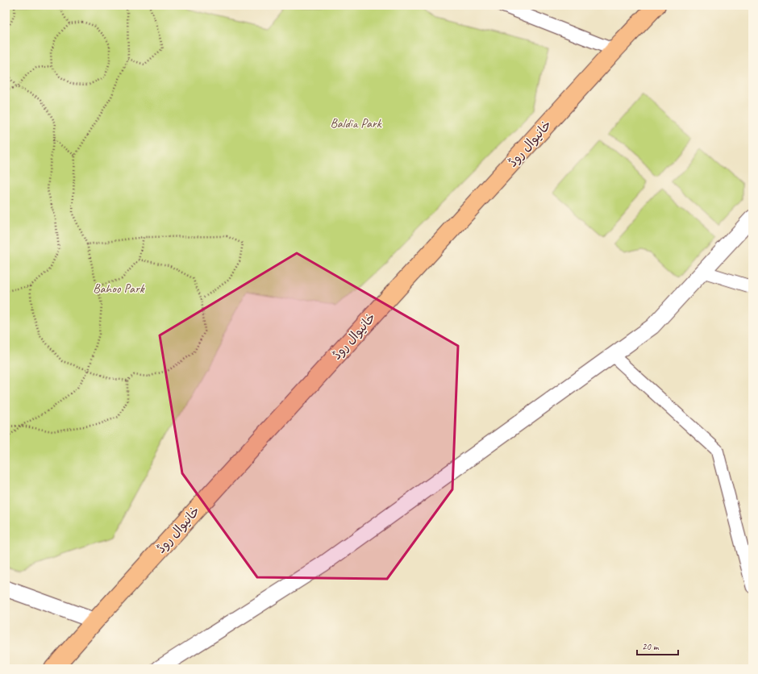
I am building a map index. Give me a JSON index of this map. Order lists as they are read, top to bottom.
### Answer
{
  "streets": {
    "highway": ["خانیوال روڈ"]
  },
  "parks": ["Baldia Park", "Bahoo Park"],
  "scale_bar": "20 m"
}
